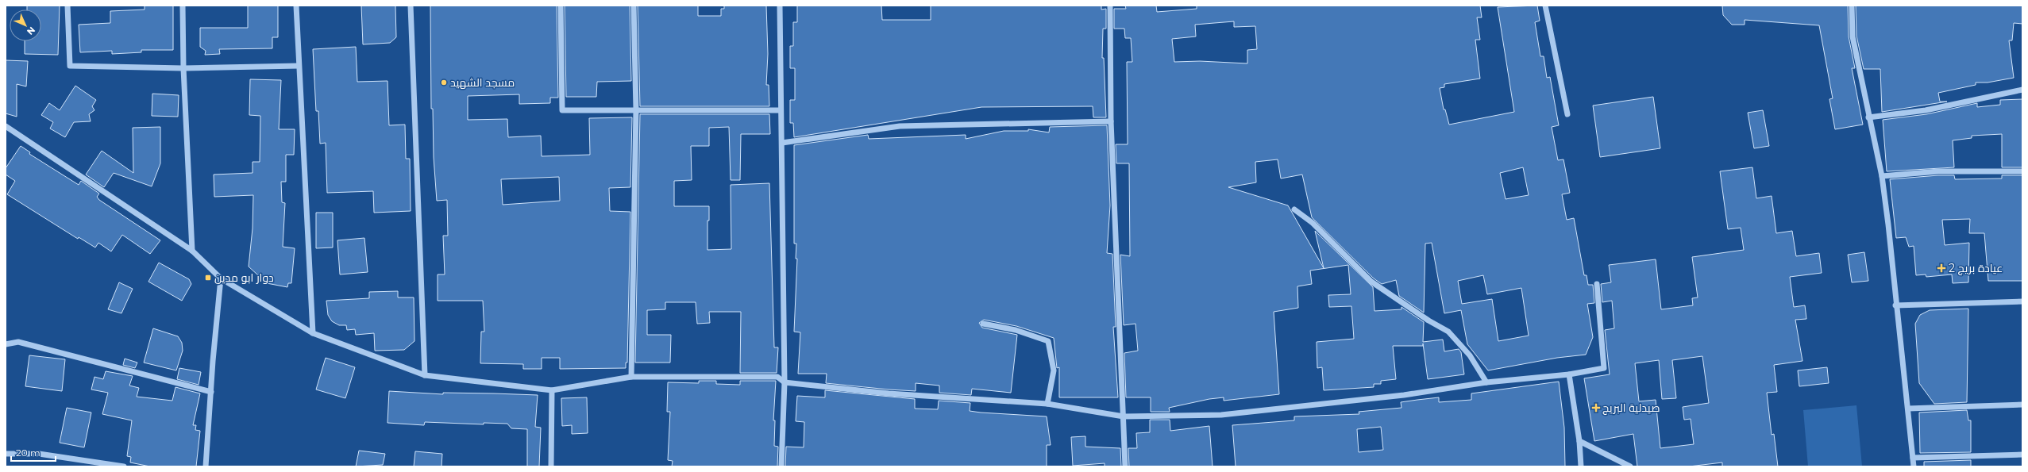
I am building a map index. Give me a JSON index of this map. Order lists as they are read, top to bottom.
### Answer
{
  "places": {
    "other": ["مسجد الشهيد"],
    "health": ["عيادة بريج 2", "صيدلية البريج"],
    "transit": ["دوار ابو مدين"]
  },
  "scale_bar": "20 m",
  "north": "bottom right"
}
